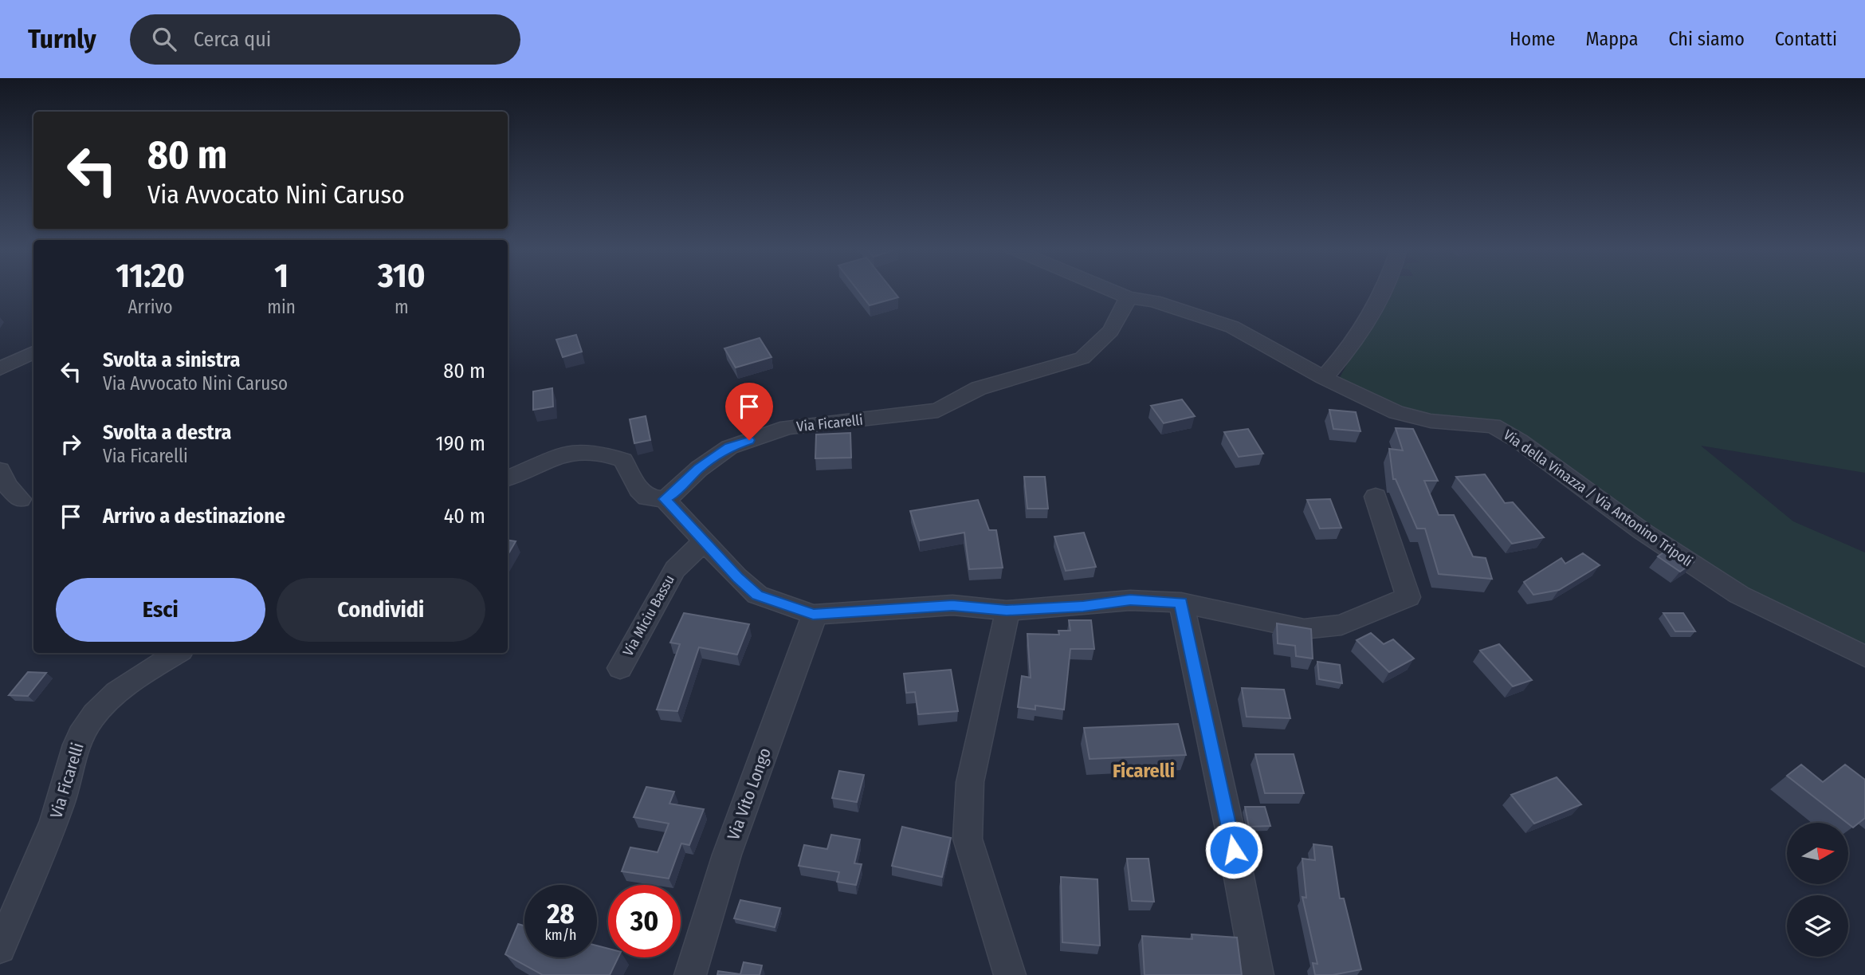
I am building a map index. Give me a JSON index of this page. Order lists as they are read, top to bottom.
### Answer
{
  "streets": {
    "street": [
      "Via Ficarelli",
      "Via della Vinazza / Via Antonino Tripoli",
      "Via Miciu Bassu",
      "Via Vito Longo"
    ]
  },
  "crossings": [
    ["Via Ficarelli", "Via della Vinazza / Via Antonino Tripoli"]
  ],
  "districts": ["Ficarelli"],
  "north": "right",
  "page": {
    "header": "Turnly",
    "search": "Cerca qui",
    "nav": [
      "Home",
      "Mappa",
      "Chi siamo",
      "Contatti"
    ],
    "turn": ["80 m", "Via Avvocato Ninì Caruso"],
    "eta": [
      "11:20",
      "Arrivo",
      "1",
      "min",
      "310",
      "m"
    ],
    "list": [
      {
        "name": "Svolta a sinistra",
        "note": "Via Avvocato Ninì Caruso",
        "value": "80 m"
      },
      {
        "name": "Svolta a destra",
        "note": "Via Ficarelli",
        "value": "190 m"
      },
      {
        "name": "Arrivo a destinazione",
        "value": "40 m"
      }
    ],
    "buttons": ["Esci", "Condividi"],
    "speed": "28 km/h",
    "limit": "30"
  }
}
